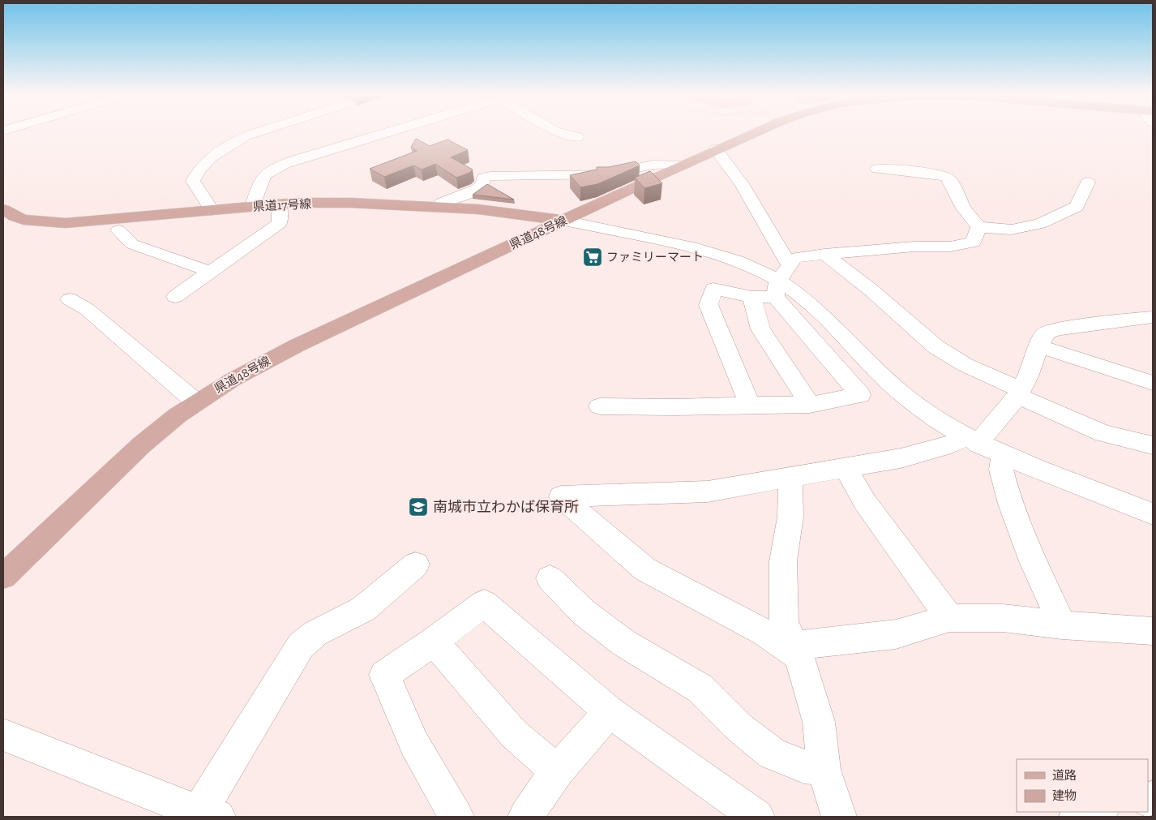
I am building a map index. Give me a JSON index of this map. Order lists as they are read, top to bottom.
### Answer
{
  "streets": {
    "main road": ["県道17号線", "県道48号線"]
  },
  "crossings": [
    ["県道17号線", "県道48号線"]
  ],
  "places": {
    "supermarket": ["ファミリーマート"],
    "school or university": ["南城市立わかば保育所"]
  },
  "legend": ["道路", "建物"]
}
